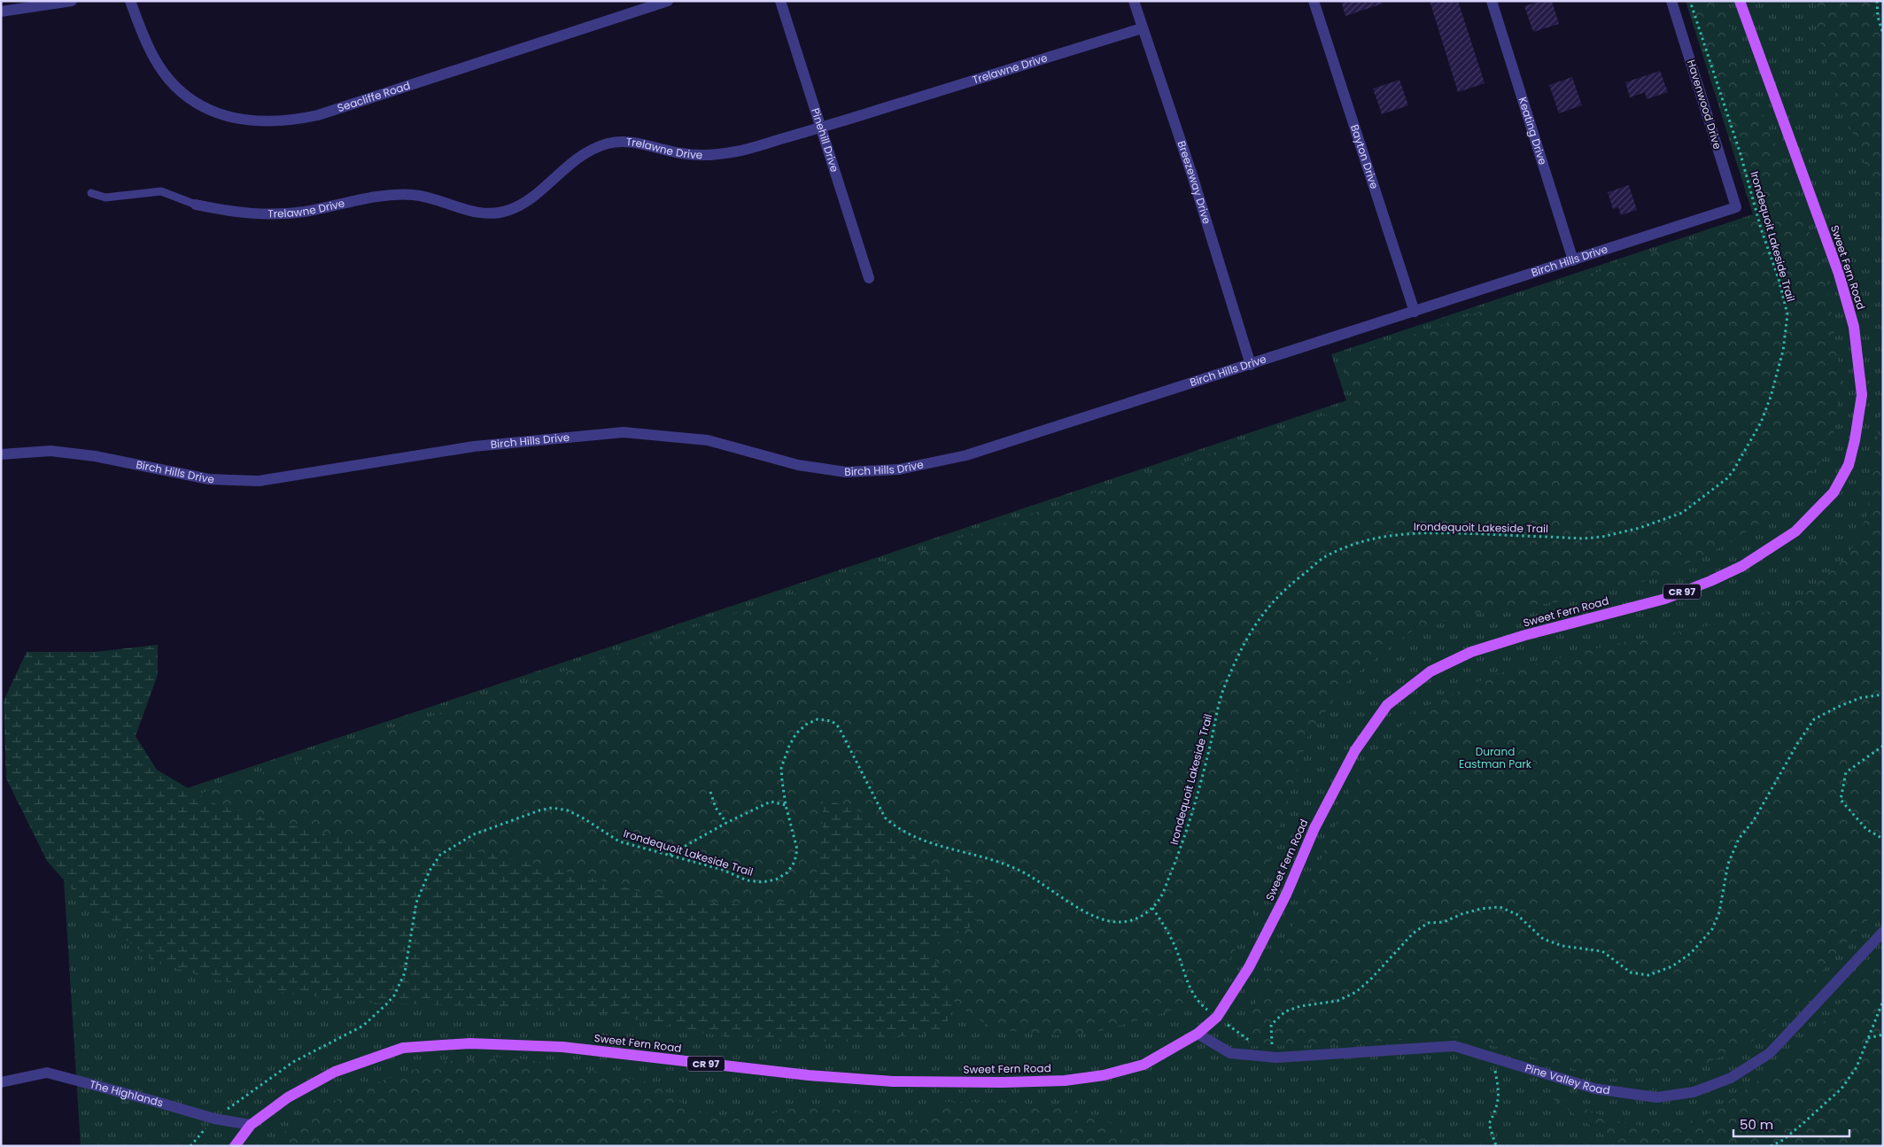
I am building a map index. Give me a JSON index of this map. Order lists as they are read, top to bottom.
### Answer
{
  "streets": {
    "main road": ["Sweet Fern Road", "CR 97"],
    "street": [
      "Trelawne Drive",
      "Seacliffe Road",
      "Havenwood Drive",
      "Keating Drive",
      "Pinehill Drive",
      "Bayton Drive",
      "Breezeway Drive",
      "Birch Hills Drive",
      "Pine Valley Road",
      "The Highlands"
    ],
    "path": ["Irondequoit Lakeside Trail"]
  },
  "crossings": [
    ["Trelawne Drive", "Pinehill Drive"],
    ["Trelawne Drive", "Breezeway Drive"],
    ["Havenwood Drive", "Birch Hills Drive"],
    ["Keating Drive", "Birch Hills Drive"],
    ["Bayton Drive", "Birch Hills Drive"],
    ["Breezeway Drive", "Birch Hills Drive"],
    ["Irondequoit Lakeside Trail", "The Highlands"],
    ["Sweet Fern Road", "Pine Valley Road"],
    ["Sweet Fern Road", "The Highlands"]
  ],
  "parks": ["Durand Eastman Park"],
  "scale_bar": "50 m"
}
